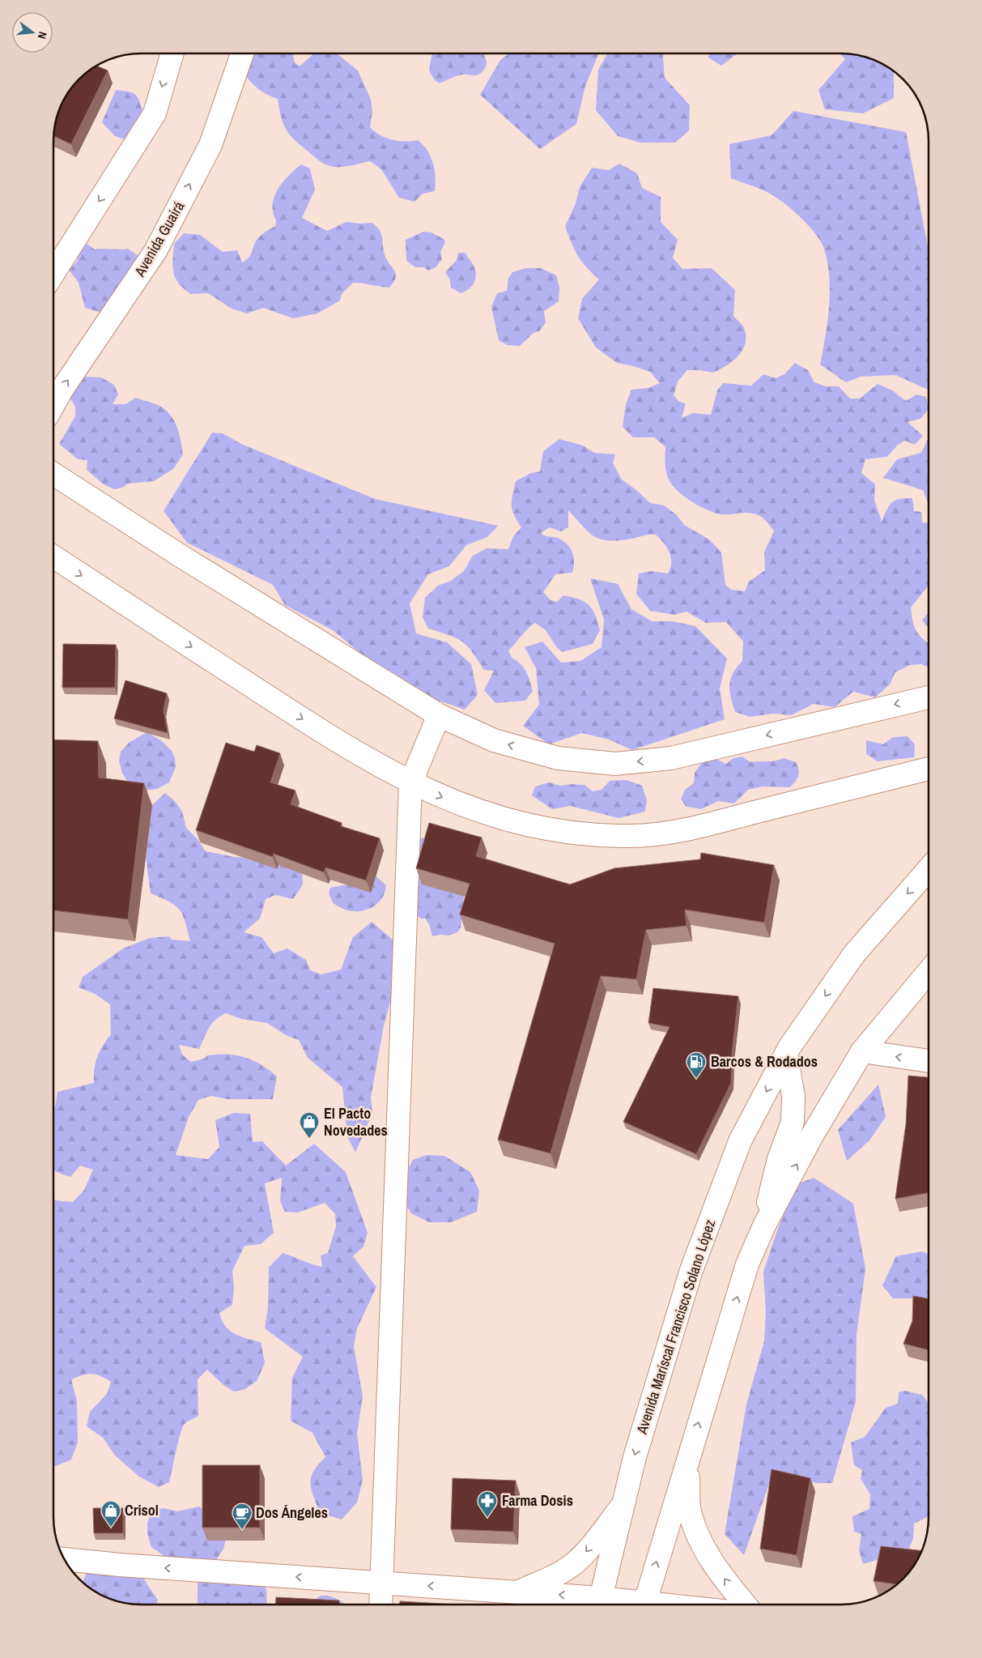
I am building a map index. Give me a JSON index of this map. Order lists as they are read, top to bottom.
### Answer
{
  "streets": {
    "street": ["Avenida Guairá", "Avenida Mariscal Francisco Solano López"]
  },
  "places": {
    "fuel station": ["Barcos & Rodados"],
    "shop": ["El Pacto Novedades", "Crisol"],
    "pharmacy": ["Farma Dosis"],
    "cafe": ["Dos Ángeles"]
  },
  "north": "right"
}
